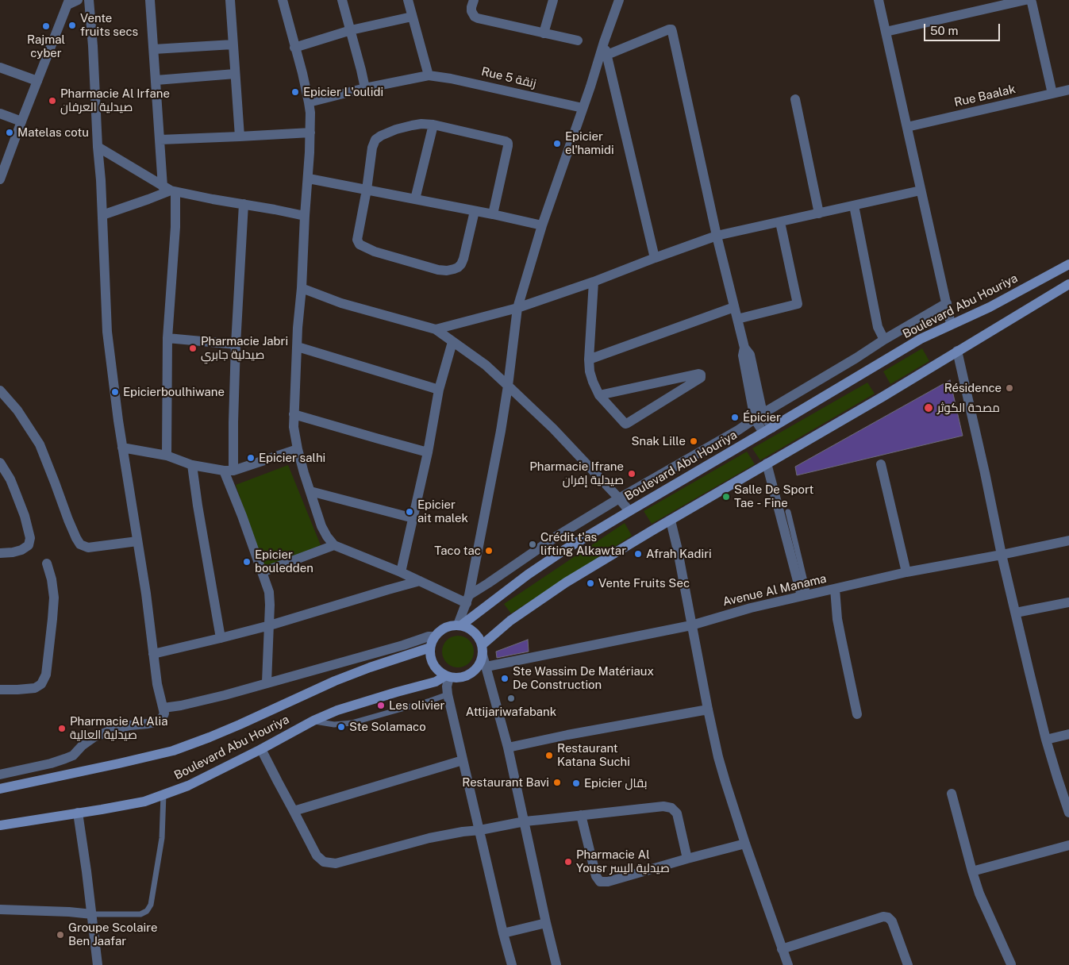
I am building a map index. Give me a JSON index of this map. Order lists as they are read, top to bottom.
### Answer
{
  "streets": {
    "main road": ["Boulevard Abu Houriya"],
    "street": ["Rue 5 زنقة", "Rue Baalak", "Avenue Al Manama"]
  },
  "places": [
    "Vente fruits secs",
    "Rajmal cyber",
    "Epicier L'oulidi",
    "Pharmacie Al Irfane صيدلية العرفان",
    "Matelas cotu",
    "Epicier el'hamidi",
    "Pharmacie Jabri صيدلية جابري",
    "Résidence",
    "Epicierboulhiwane",
    "مصحة الكوثر",
    "Épicier",
    "Snak Lille",
    "Epicier salhi",
    "Pharmacie Ifrane صيدلية إفران",
    "Salle De Sport Tae - Fine",
    "Epicier ait malek",
    "Crédit t'as lifting Alkawtar",
    "Taco tac",
    "Afrah Kadiri",
    "Epicier bouledden",
    "Vente Fruits Sec",
    "Ste Wassim De Matériaux De Construction",
    "Attijariwafabank",
    "Les olivier",
    "Ste Solamaco",
    "Pharmacie Al Alia صيدلية العالية",
    "Restaurant Katana Suchi",
    "Restaurant Bavi",
    "Epicier بقال",
    "Pharmacie Al Yousr صيدلية اليسر",
    "Groupe Scolaire Ben Jaafar"
  ],
  "scale_bar": "50 m"
}
